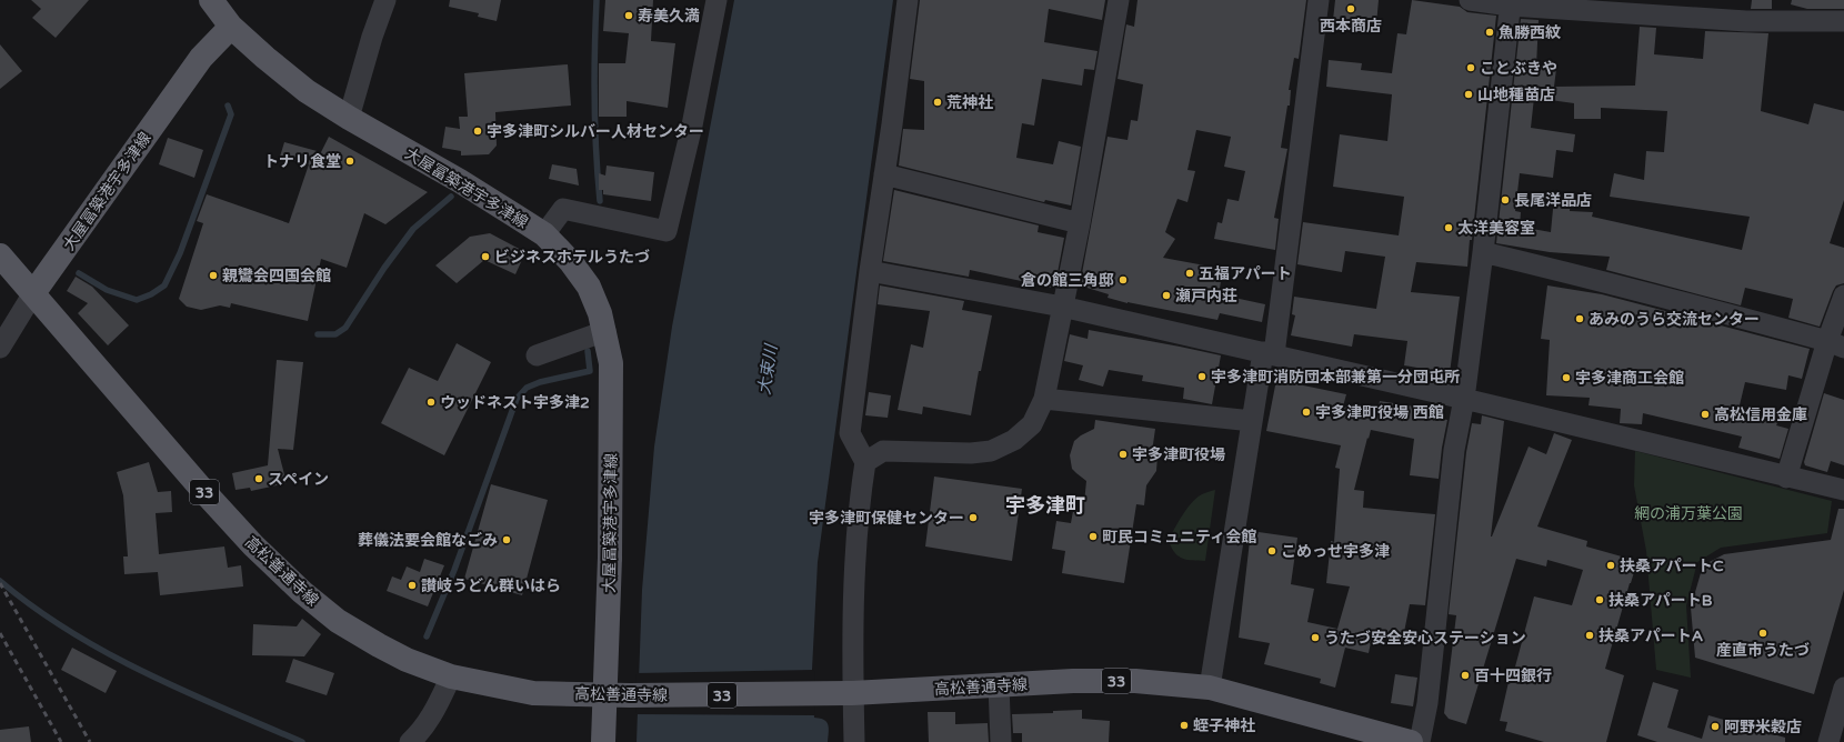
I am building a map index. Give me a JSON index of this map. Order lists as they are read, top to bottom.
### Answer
{
  "streets": {
    "main road": ["大屋冨築港宇多津線", "33", "高松善通寺線"]
  },
  "crossings": [
    ["大屋冨築港宇多津線", "高松善通寺線"]
  ],
  "districts": ["宇多津町"],
  "water": ["大束川"],
  "parks": ["網の浦万葉公園"],
  "places": [
    "西本商店",
    "寿美久満",
    "魚勝西紋",
    "ことぶきや",
    "山地種苗店",
    "荒神社",
    "宇多津町シルバー人材センター",
    "トナリ食堂",
    "長尾洋品店",
    "太洋美容室",
    "ビジネスホテルうたづ",
    "五福アパート",
    "親鸞会四国会館",
    "倉の館三角邸",
    "瀬戸内荘",
    "あみのうら交流センター",
    "宇多津町消防団本部兼第一分団屯所",
    "宇多津商工会館",
    "ウッドネスト宇多津2",
    "宇多津町役場 西館",
    "高松信用金庫",
    "宇多津町役場",
    "スペイン",
    "宇多津町保健センター",
    "町民コミュニティ会館",
    "葬儀法要会館なごみ",
    "こめっせ宇多津",
    "扶桑アパートC",
    "讃岐うどん群いはら",
    "扶桑アパートB",
    "産直市うたづ",
    "扶桑アパートA",
    "うたづ安全安心ステーション",
    "百十四銀行",
    "蛭子神社",
    "阿野米穀店"
  ]
}
